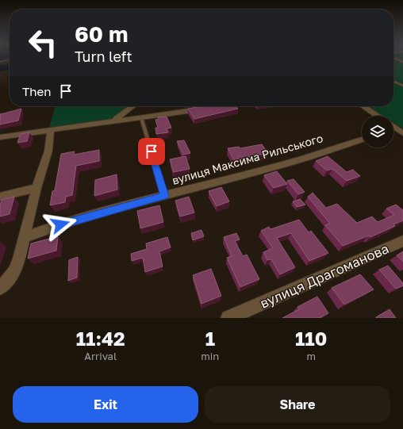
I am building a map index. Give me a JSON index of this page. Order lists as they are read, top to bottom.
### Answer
{
  "streets": {
    "street": ["вулиця Максима Рильського", "вулиця Драгоманова"]
  },
  "page": {
    "turn": ["60 m", "Turn left"],
    "then": "Then",
    "eta": [
      "11:42",
      "Arrival",
      "1",
      "min",
      "110",
      "m"
    ],
    "buttons": ["Exit", "Share"]
  }
}
